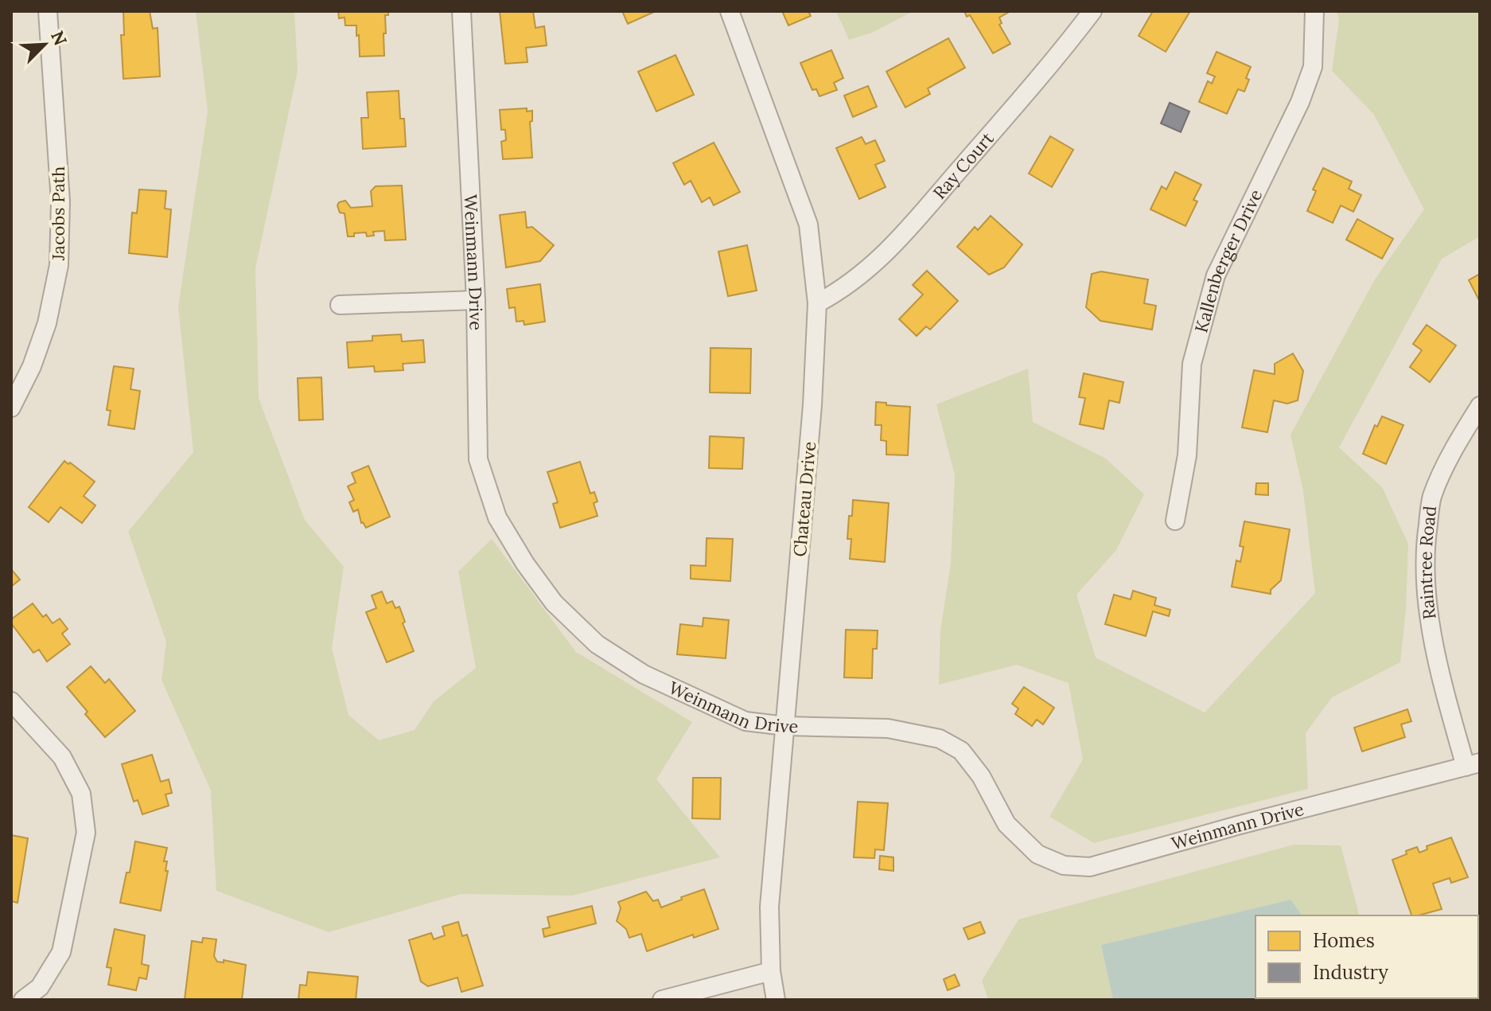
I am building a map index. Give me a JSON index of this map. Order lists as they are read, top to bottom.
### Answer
{
  "streets": {
    "street": [
      "Ray Court",
      "Jacobs Path",
      "Kallenberger Drive",
      "Weinmann Drive",
      "Chateau Drive",
      "Raintree Road"
    ]
  },
  "crossings": [
    ["Ray Court", "Chateau Drive"],
    ["Weinmann Drive", "Chateau Drive"],
    ["Weinmann Drive", "Raintree Road"]
  ],
  "legend": ["Homes", "Industry"],
  "north": "top right"
}
